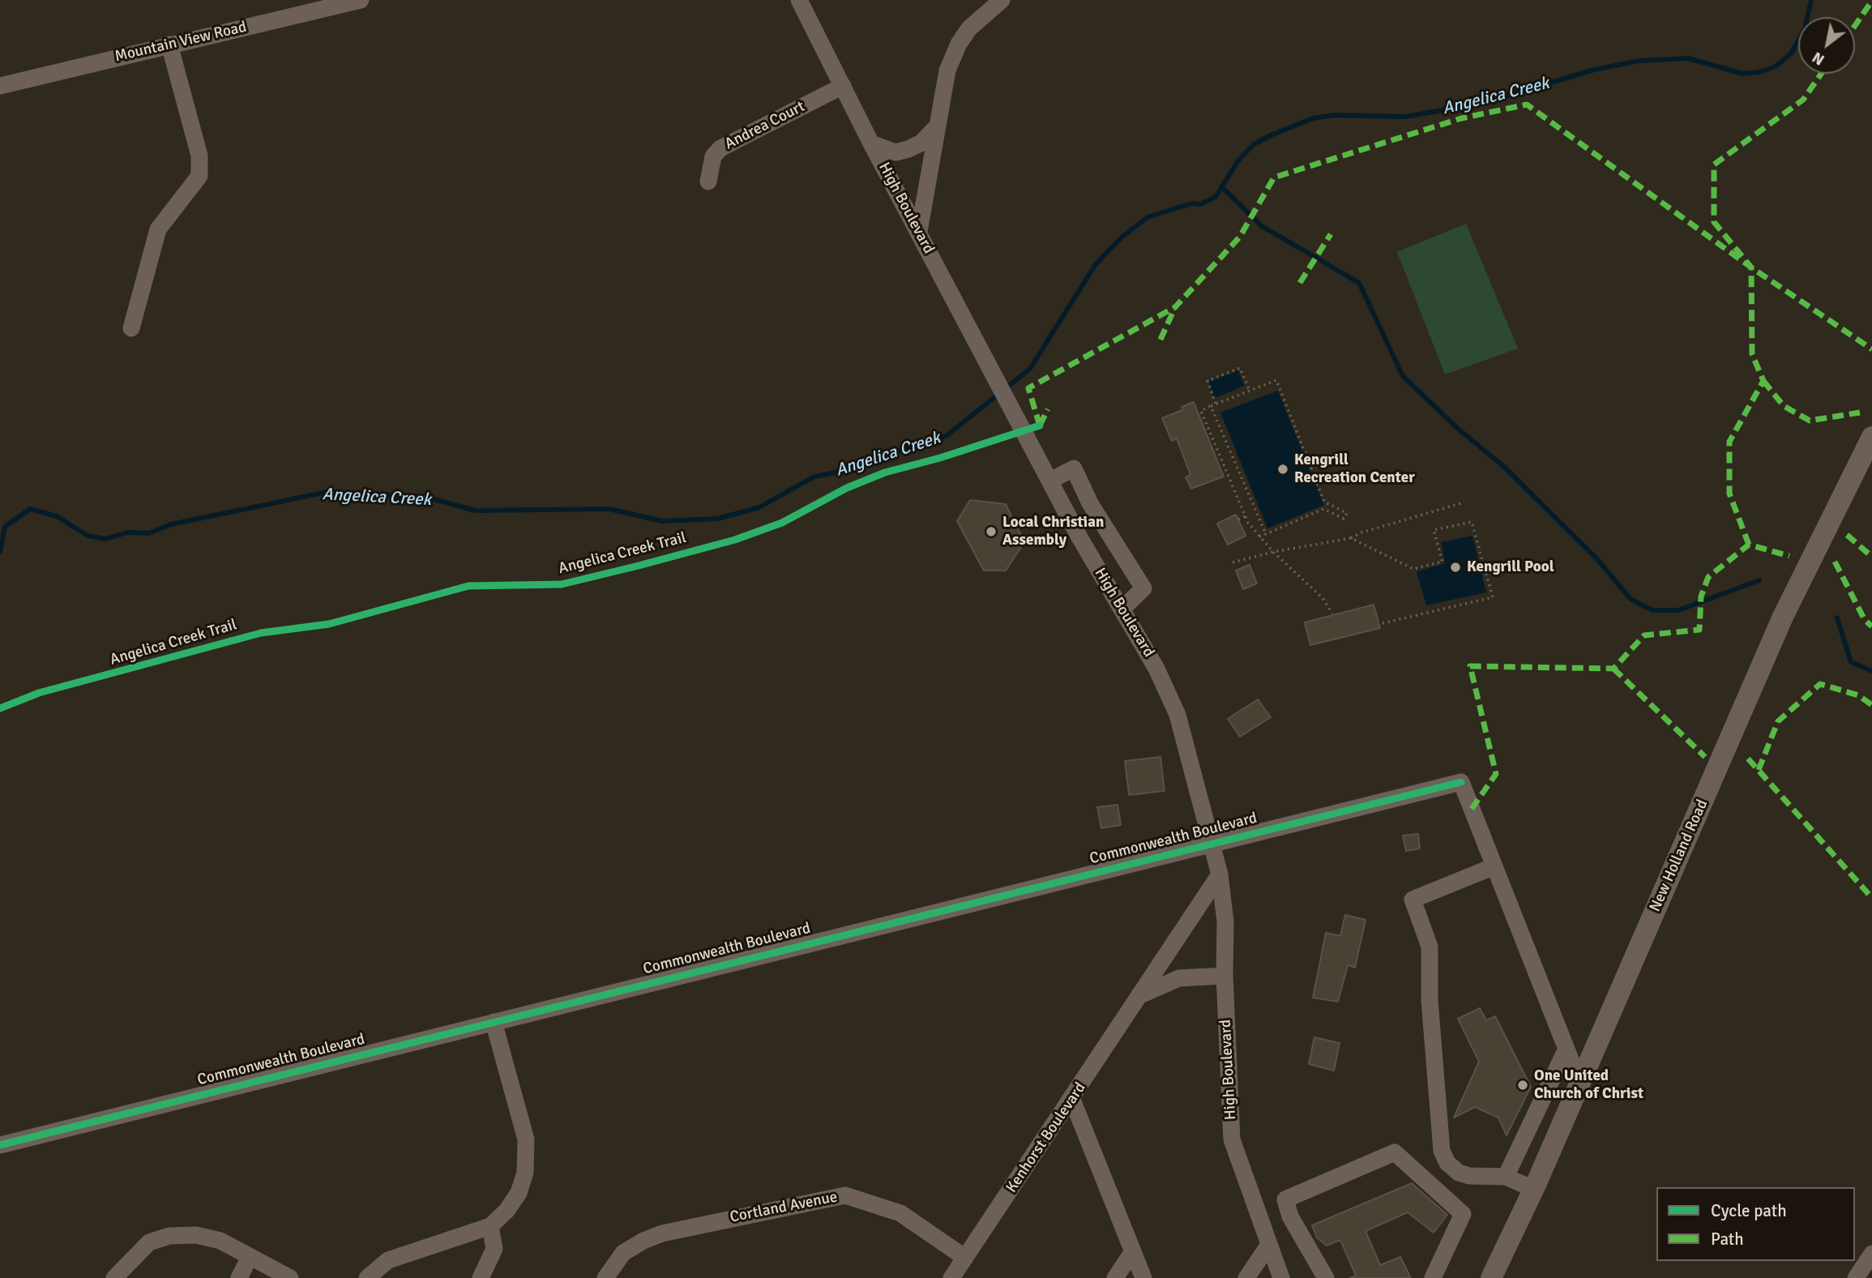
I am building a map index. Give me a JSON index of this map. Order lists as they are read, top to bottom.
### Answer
{
  "streets": {
    "main road": ["New Holland Road"],
    "street": [
      "Mountain View Road",
      "Andrea Court",
      "High Boulevard",
      "Commonwealth Boulevard",
      "Kenhorst Boulevard",
      "Cortland Avenue"
    ],
    "cycle path": ["Angelica Creek Trail"]
  },
  "crossings": [
    ["Andrea Court", "High Boulevard"],
    ["High Boulevard", "Commonwealth Boulevard"],
    ["High Boulevard", "Kenhorst Boulevard"],
    ["Kenhorst Boulevard", "Cortland Avenue"]
  ],
  "water": ["Angelica Creek"],
  "places": [
    "Kengrill Recreation Center",
    "Local Christian Assembly",
    "Kengrill Pool",
    "One United Church of Christ"
  ],
  "legend": ["Cycle path", "Path"],
  "north": "bottom left"
}
